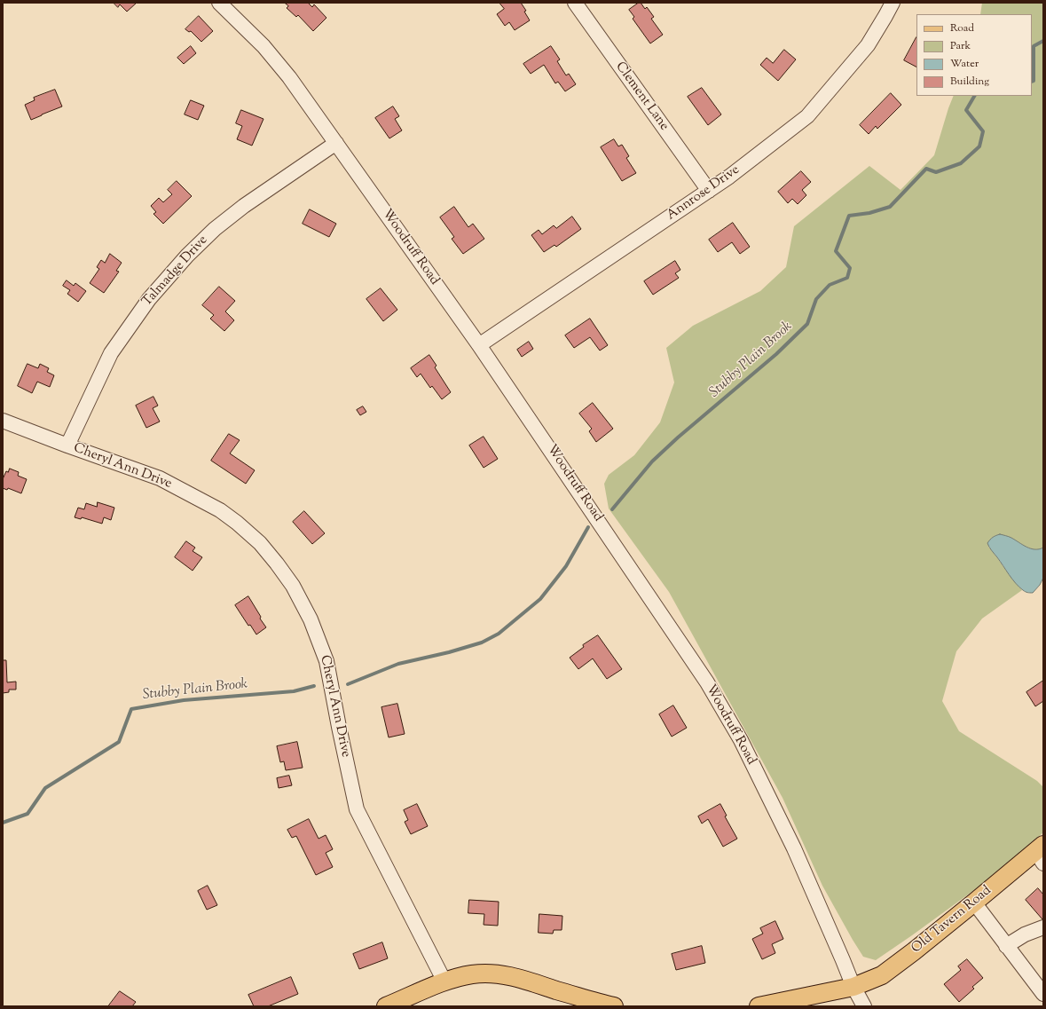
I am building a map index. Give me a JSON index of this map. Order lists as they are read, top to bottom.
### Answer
{
  "streets": {
    "main road": ["Old Tavern Road"],
    "street": [
      "Clement Lane",
      "Annrose Drive",
      "Woodruff Road",
      "Talmadge Drive",
      "Cheryl Ann Drive"
    ]
  },
  "crossings": [
    ["Clement Lane", "Annrose Drive"],
    ["Annrose Drive", "Woodruff Road"],
    ["Woodruff Road", "Talmadge Drive"],
    ["Woodruff Road", "Old Tavern Road"],
    ["Talmadge Drive", "Cheryl Ann Drive"]
  ],
  "water": ["Stubby Plain Brook"],
  "legend": [
    "Road",
    "Park",
    "Water",
    "Building"
  ]
}
